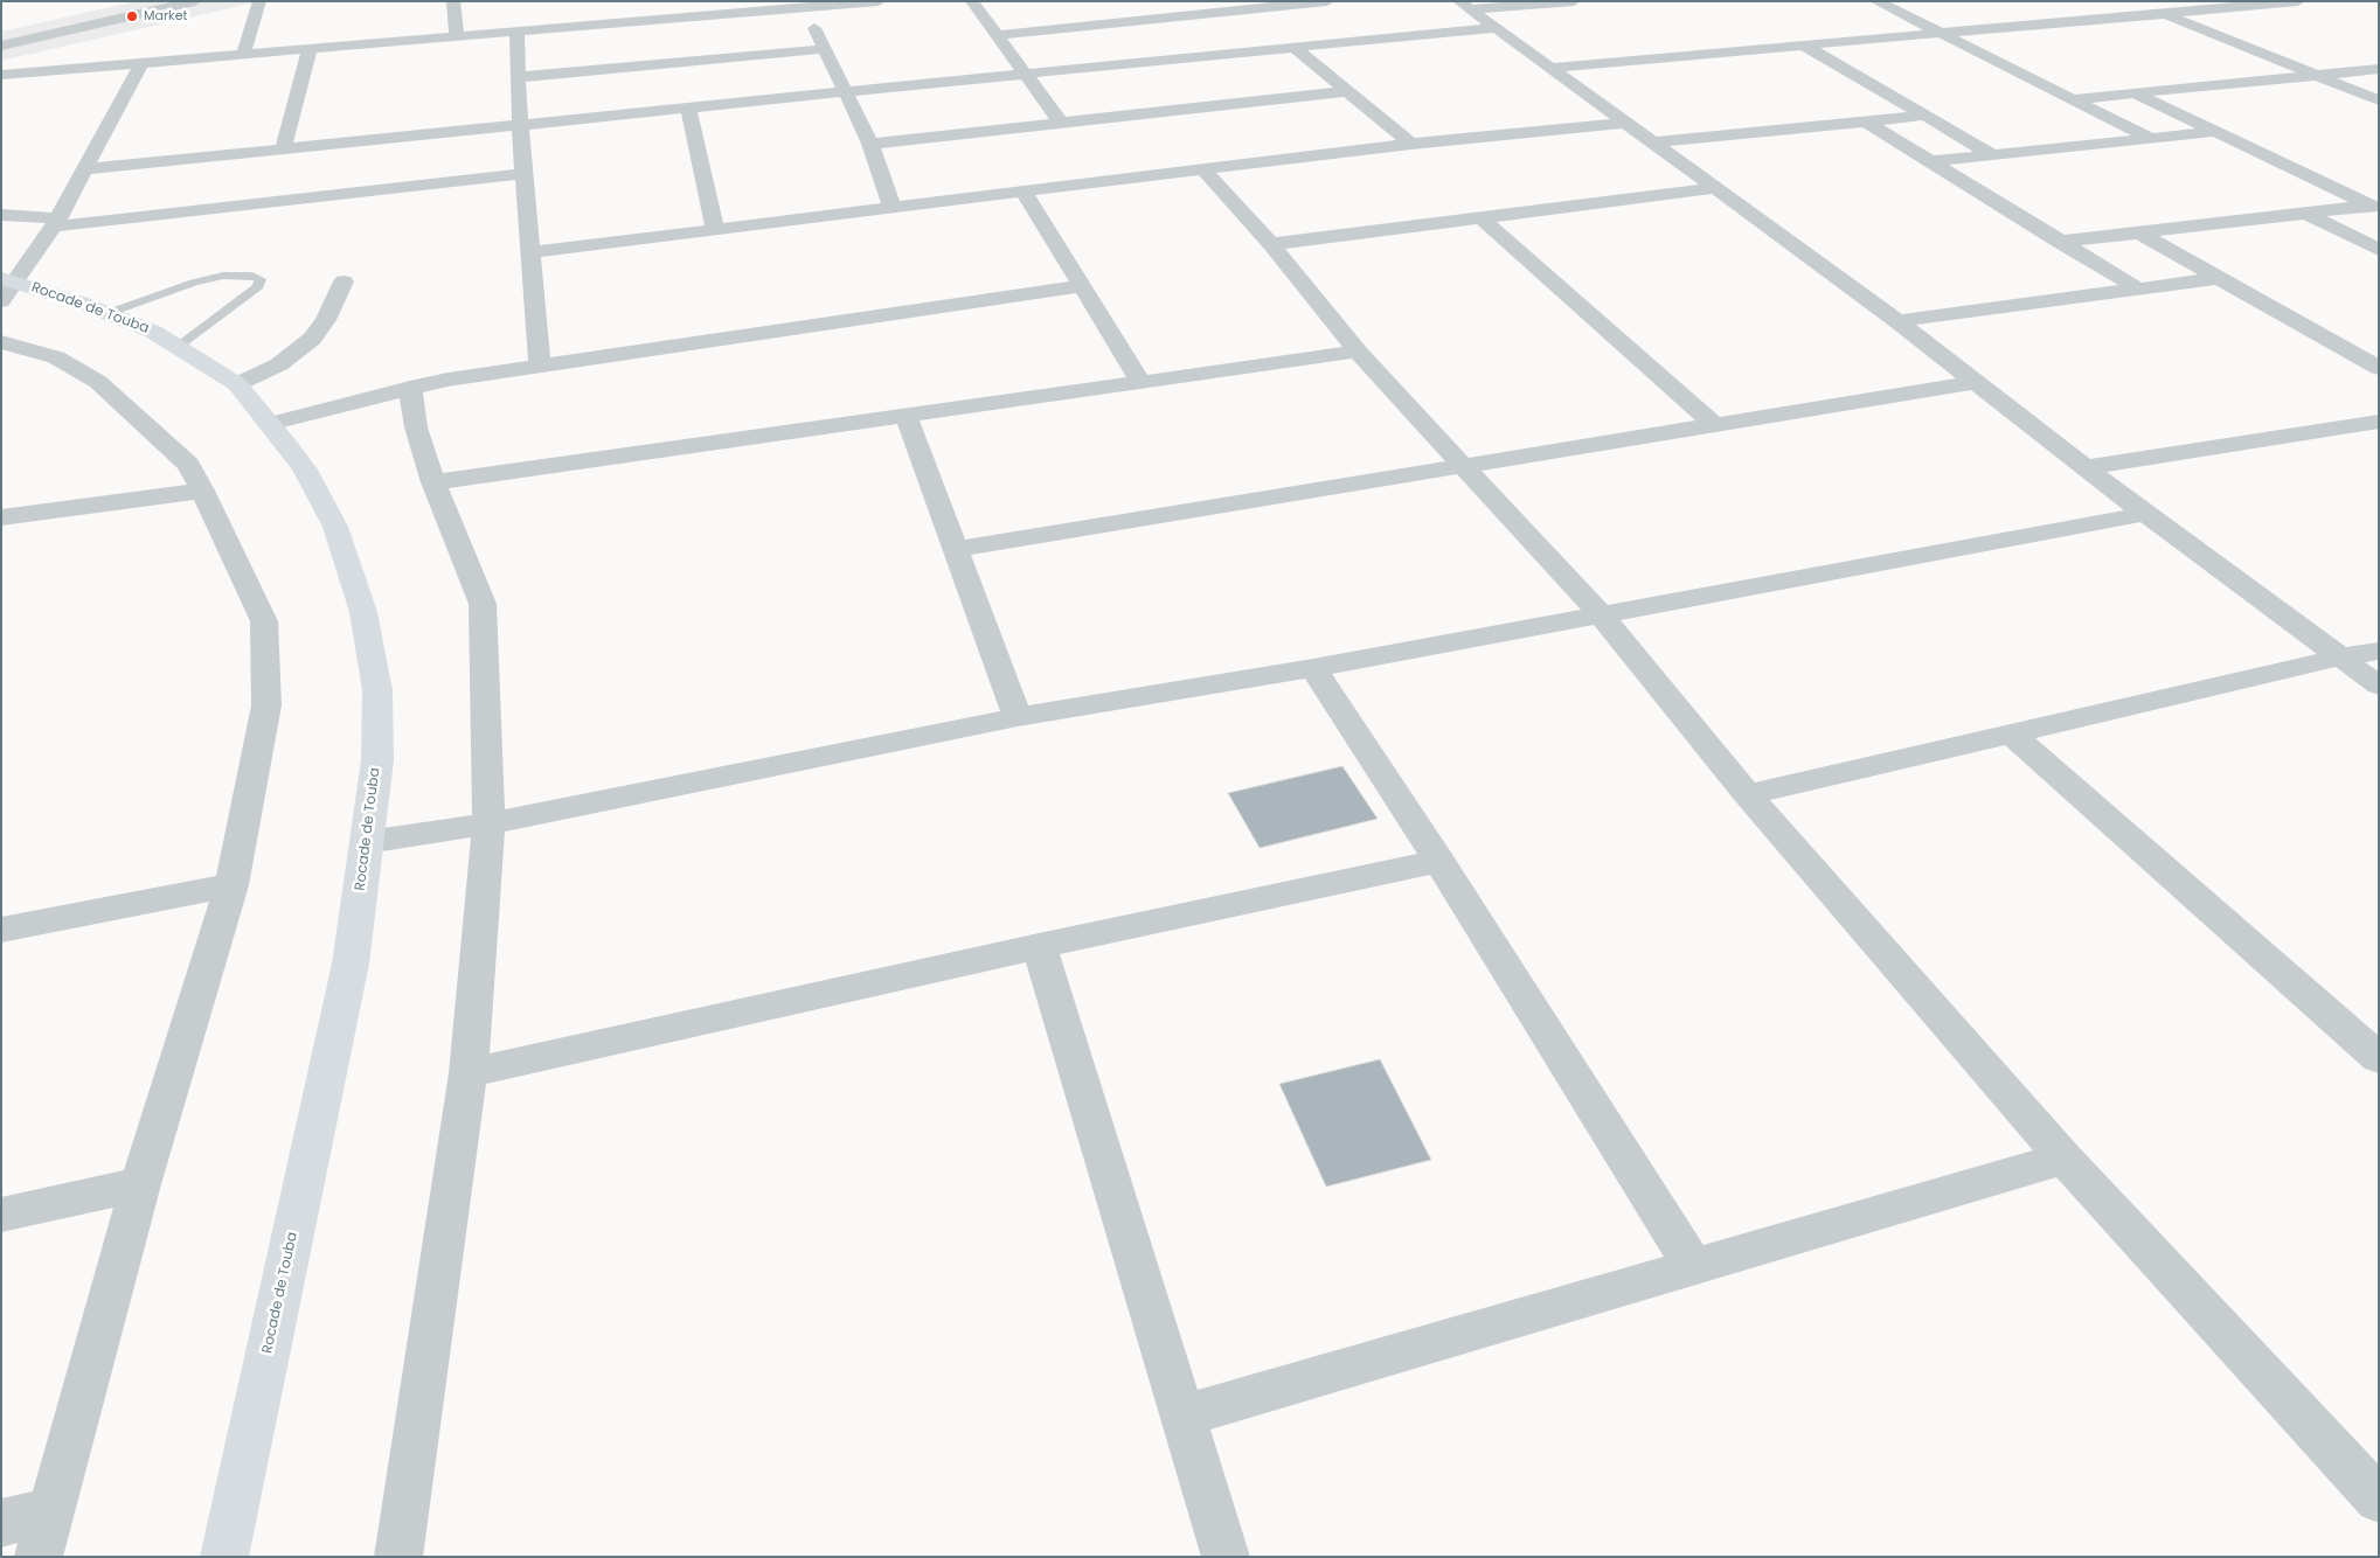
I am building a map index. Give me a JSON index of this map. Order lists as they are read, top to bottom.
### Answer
{
  "streets": {
    "main road": ["Rocade de Touba"]
  },
  "places": ["Market"]
}
